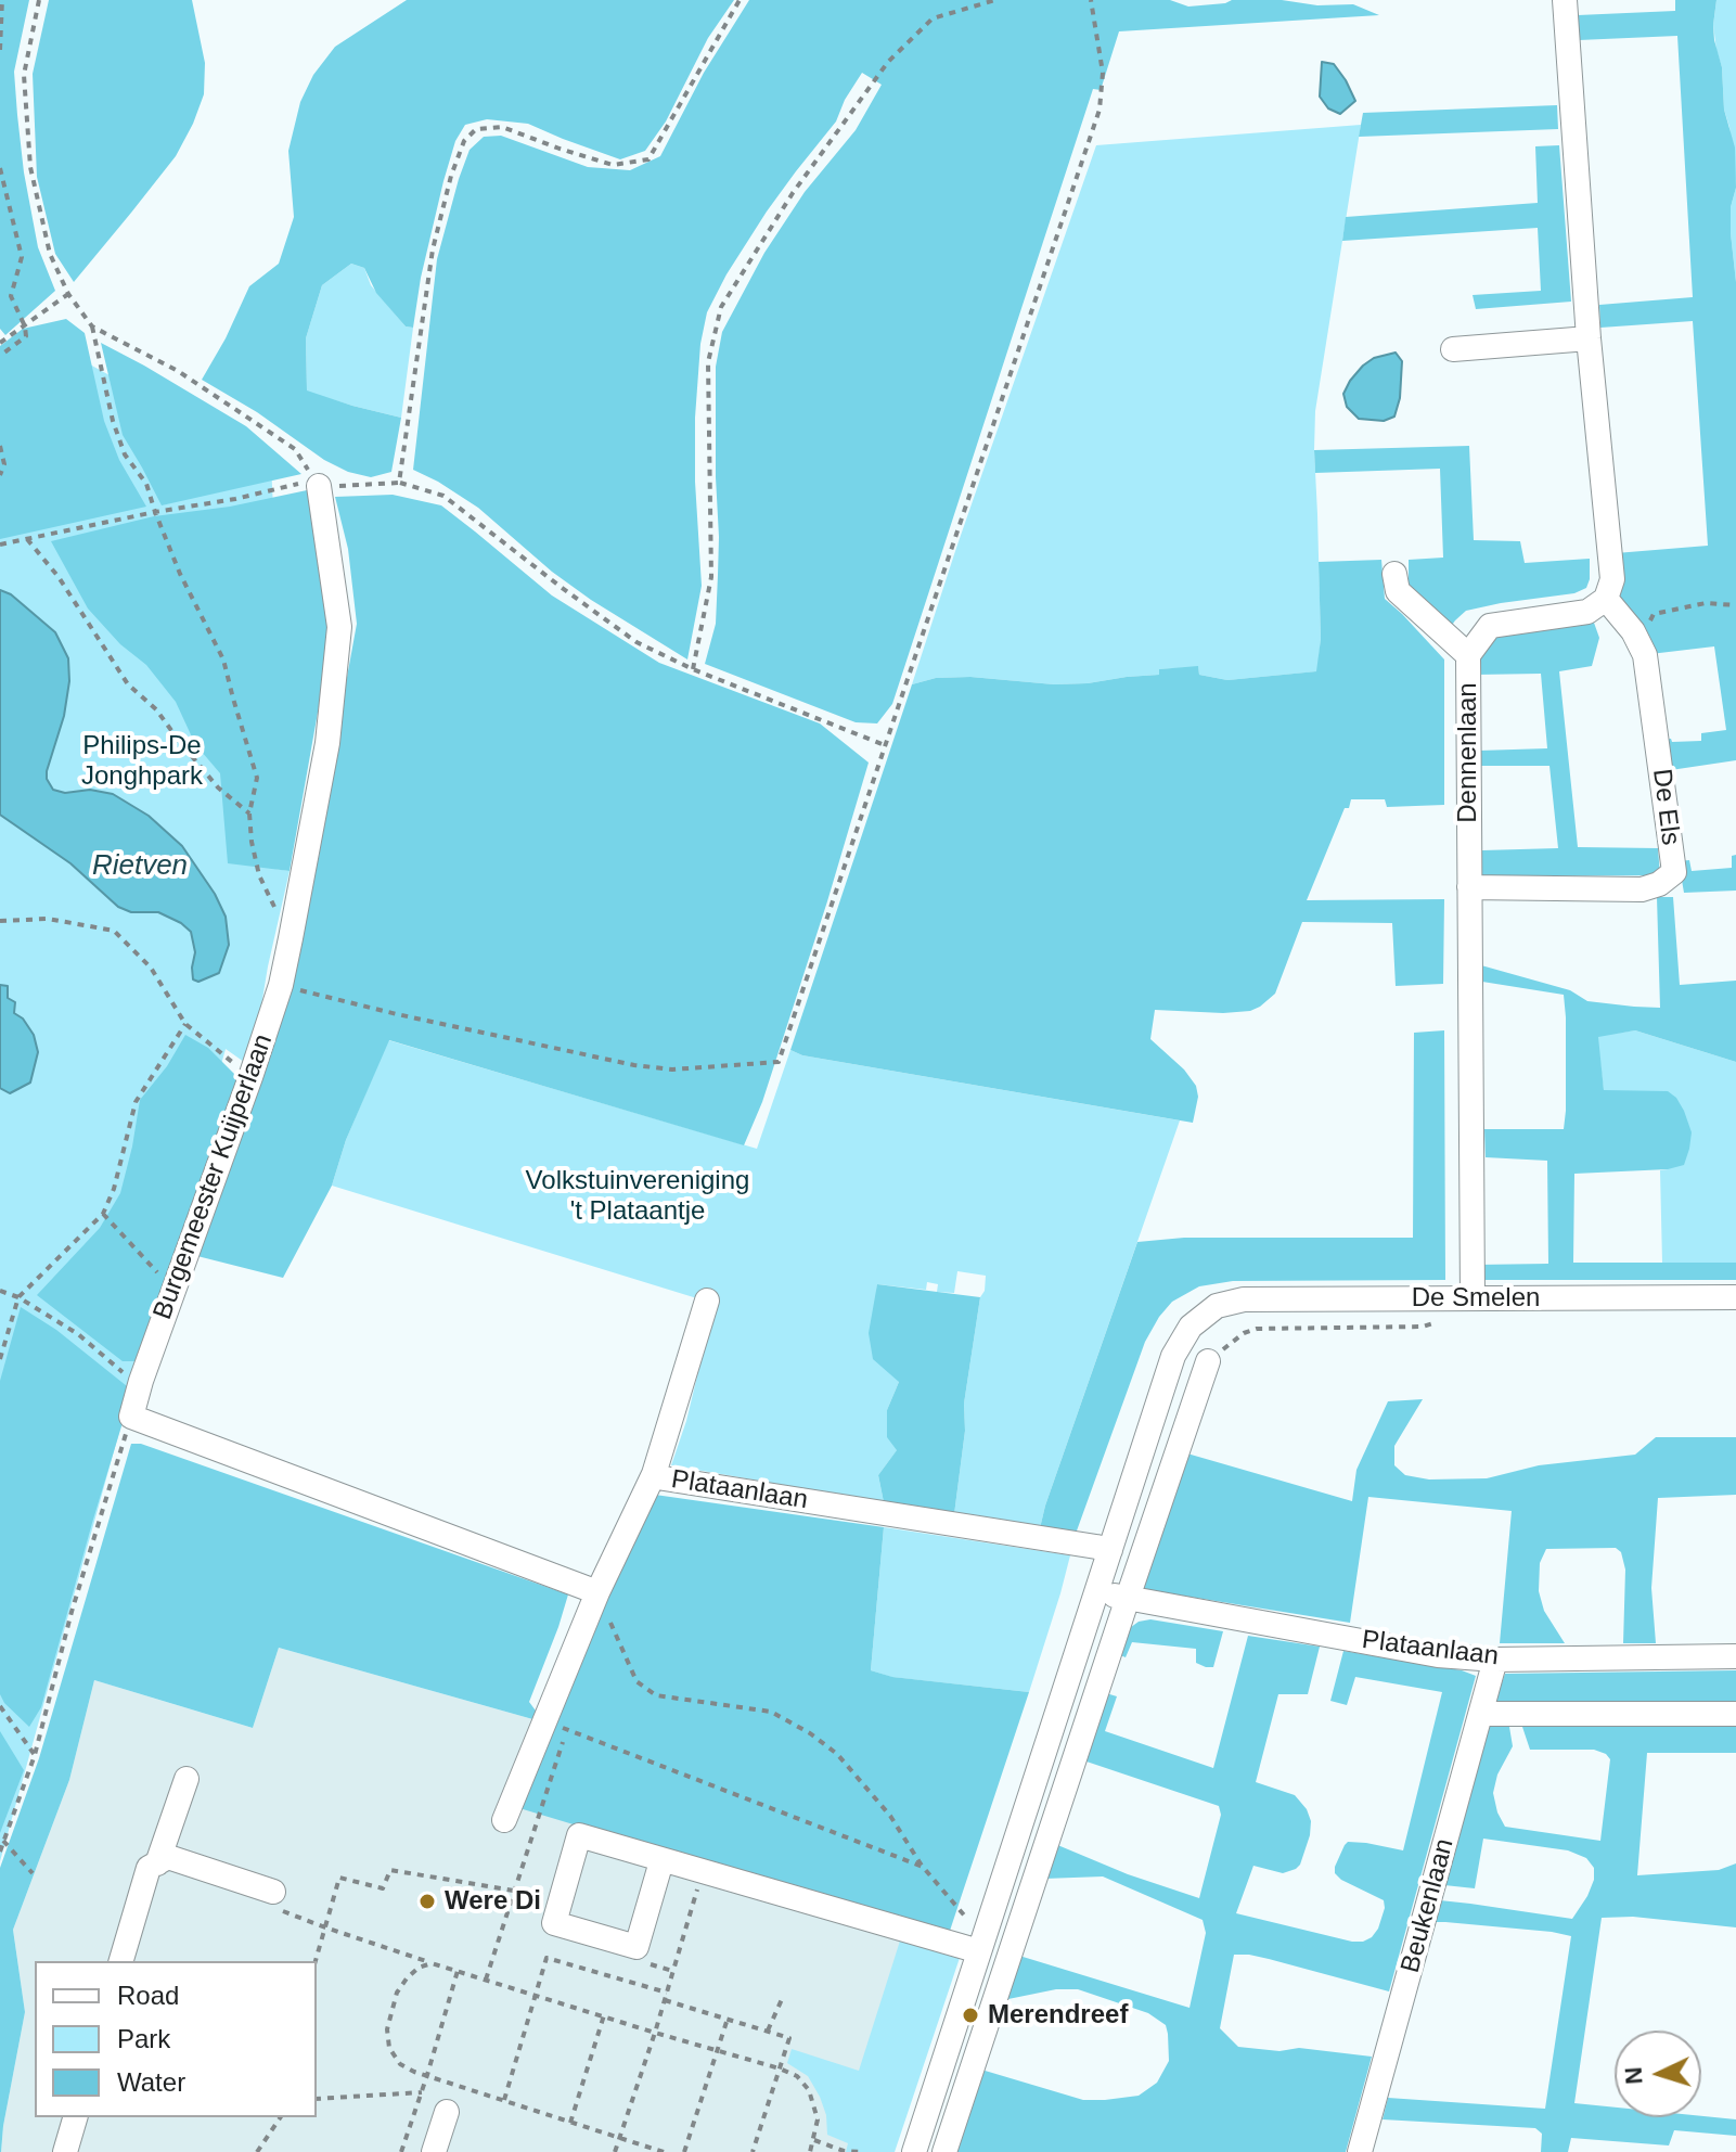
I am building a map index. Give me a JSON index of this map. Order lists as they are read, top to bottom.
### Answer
{
  "streets": {
    "street": [
      "Dennenlaan",
      "De Els",
      "Burgemeester Kuijperlaan",
      "De Smelen",
      "Plataanlaan",
      "Beukenlaan"
    ]
  },
  "crossings": [
    ["Dennenlaan", "De Els"],
    ["Dennenlaan", "De Smelen"],
    ["De Smelen", "Plataanlaan"],
    ["Plataanlaan", "Beukenlaan"]
  ],
  "water": ["Rietven"],
  "parks": ["Philips-De Jonghpark", "Volkstuinvereniging 't Plataantje"],
  "places": ["Were Di", "Merendreef"],
  "legend": ["Road", "Park", "Water"],
  "north": "left"
}
